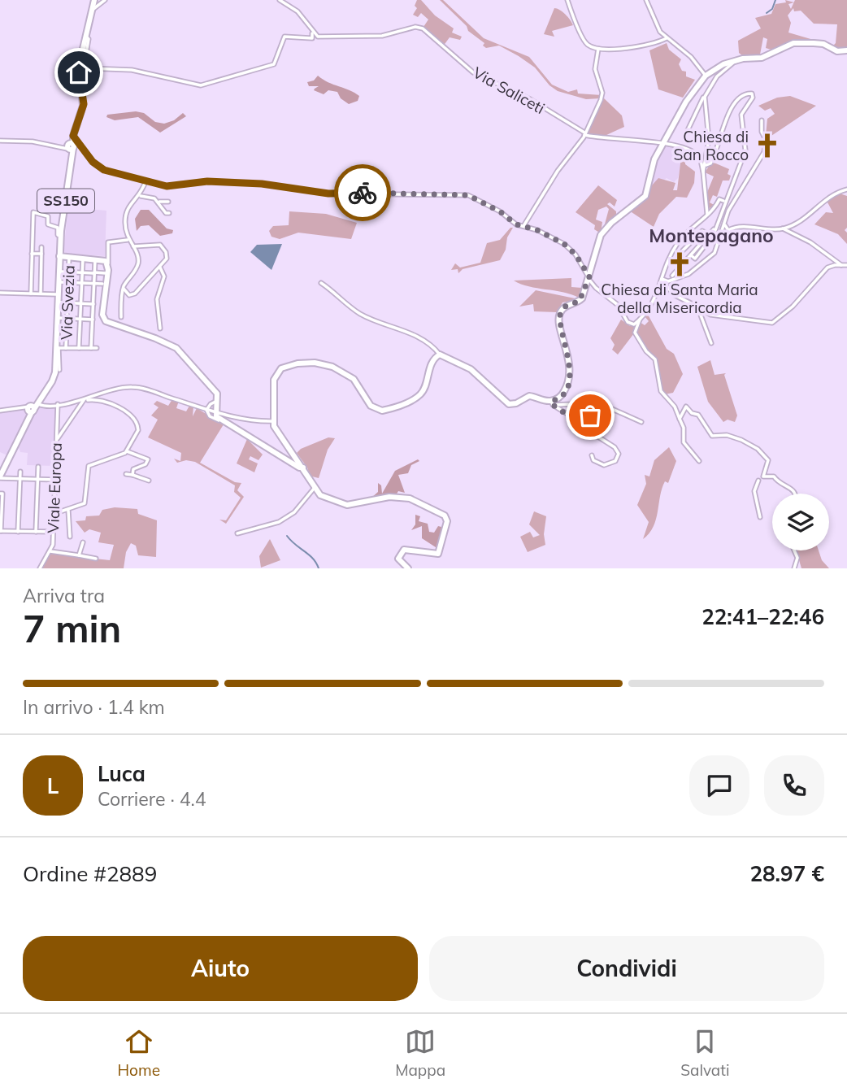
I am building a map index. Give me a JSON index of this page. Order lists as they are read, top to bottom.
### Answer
{
  "streets": {
    "main road": ["SS150"],
    "street": ["Via Saliceti", "Via Svezia", "Viale Europa"]
  },
  "crossings": [
    ["SS150", "Via Svezia"]
  ],
  "districts": ["Montepagano"],
  "places": {
    "church": ["Chiesa di San Rocco", "Chiesa di Santa Maria della Misericordia"]
  },
  "page": {
    "heading": ["7 min", "Arriva tra", "22:41–22:46"],
    "panel": [
      "Luca",
      "Corriere · 4.4",
      "Ordine #2889",
      "28.97 €"
    ],
    "bar": "In arrivo · 1.4 km",
    "round": "L",
    "buttons": ["Aiuto", "Condividi"],
    "tabs": ["Home", "Mappa", "Salvati"]
  }
}
